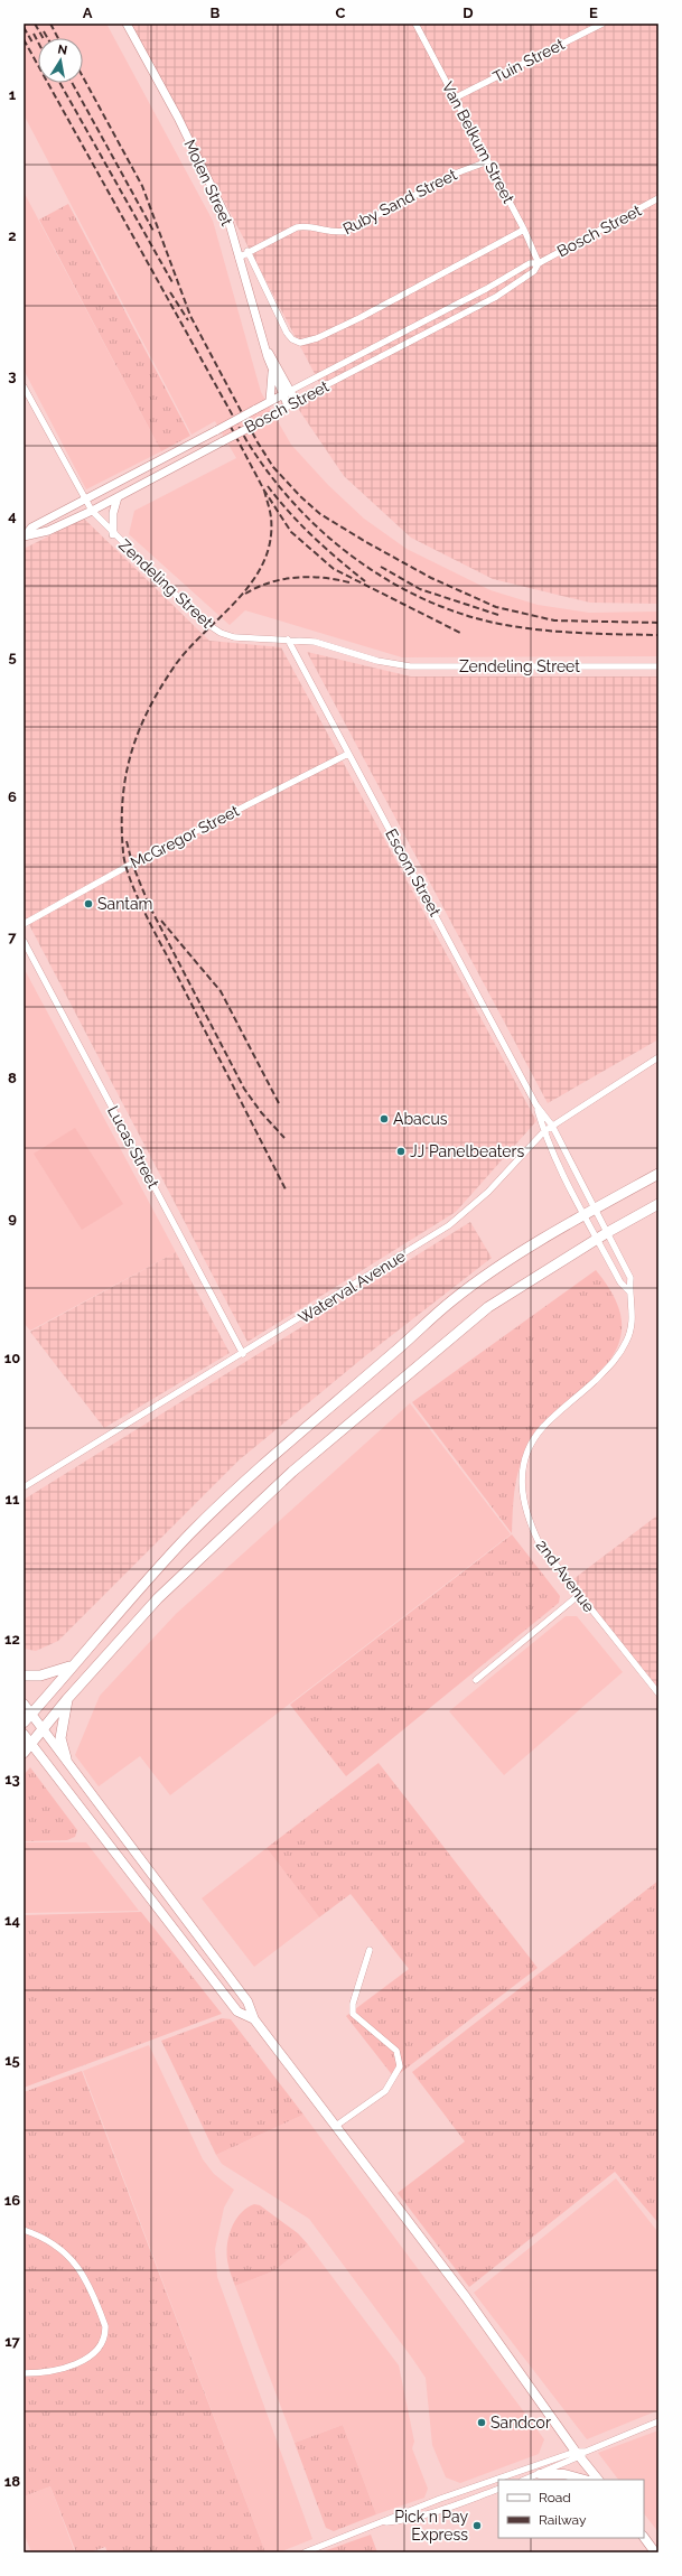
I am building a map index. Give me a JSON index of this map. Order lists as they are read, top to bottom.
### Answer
{
  "streets": {
    "street": [
      "Tuin Street",
      "Van Belkum Street",
      "Molen Street",
      "Ruby Sand Street",
      "Bosch Street",
      "Zendeling Street",
      "McGregor Street",
      "Escom Street",
      "Lucas Street",
      "Waterval Avenue",
      "2nd Avenue"
    ]
  },
  "crossings": [
    ["Tuin Street", "Van Belkum Street"],
    ["Van Belkum Street", "Ruby Sand Street"],
    ["Van Belkum Street", "Bosch Street"],
    ["Molen Street", "Ruby Sand Street"],
    ["Molen Street", "Bosch Street"],
    ["Bosch Street", "Zendeling Street"],
    ["Zendeling Street", "Escom Street"],
    ["McGregor Street", "Escom Street"],
    ["Escom Street", "Waterval Avenue"],
    ["Escom Street", "2nd Avenue"],
    ["Lucas Street", "Waterval Avenue"]
  ],
  "places": [
    "Santam",
    "Abacus",
    "JJ Panelbeaters",
    "Sandcor",
    "Pick n Pay Express"
  ],
  "legend": ["Road", "Railway"],
  "north": "top",
  "grid": {
    "columns": [
      "A",
      "B",
      "C",
      "D",
      "E"
    ],
    "rows": [
      "1",
      "2",
      "3",
      "4",
      "5",
      "6",
      "7",
      "8",
      "9",
      "10",
      "11",
      "12",
      "13",
      "14",
      "15",
      "16",
      "17",
      "18"
    ]
  }
}
